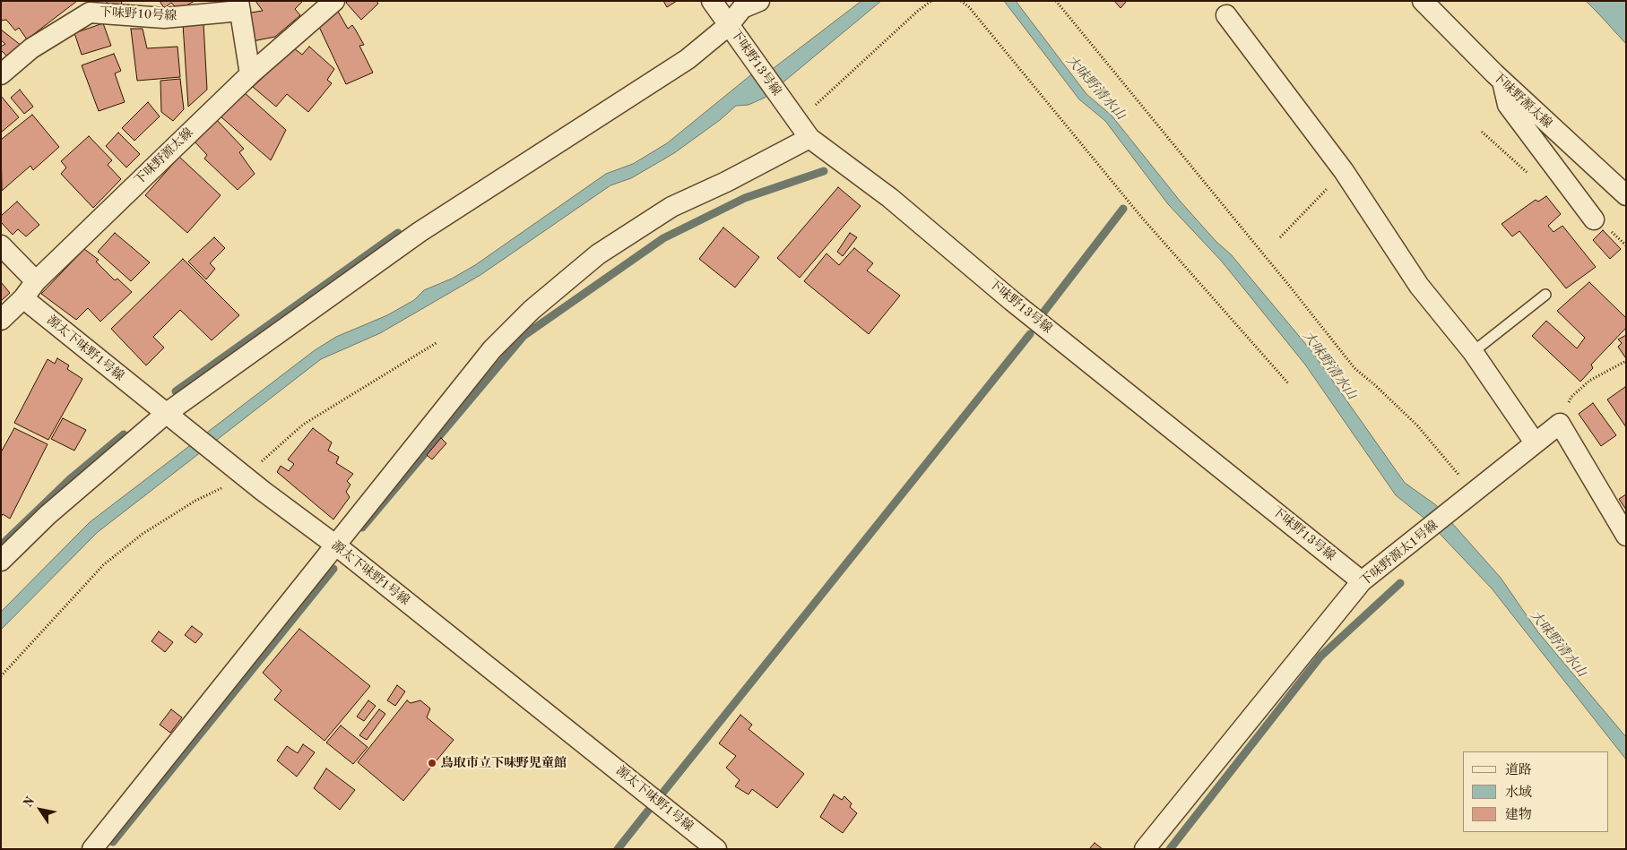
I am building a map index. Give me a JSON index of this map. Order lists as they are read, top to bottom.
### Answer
{
  "streets": {
    "street": [
      "下味野10号線",
      "下味野13号線",
      "下味野源太線",
      "源太下味野1号線",
      "下味野源太1号線"
    ]
  },
  "crossings": [
    ["下味野13号線", "下味野源太1号線"],
    ["下味野源太線", "源太下味野1号線"]
  ],
  "water": ["大味野清水山"],
  "places": ["鳥取市立下味野児童館"],
  "legend": ["道路", "水域", "建物"],
  "north": "top left"
}
